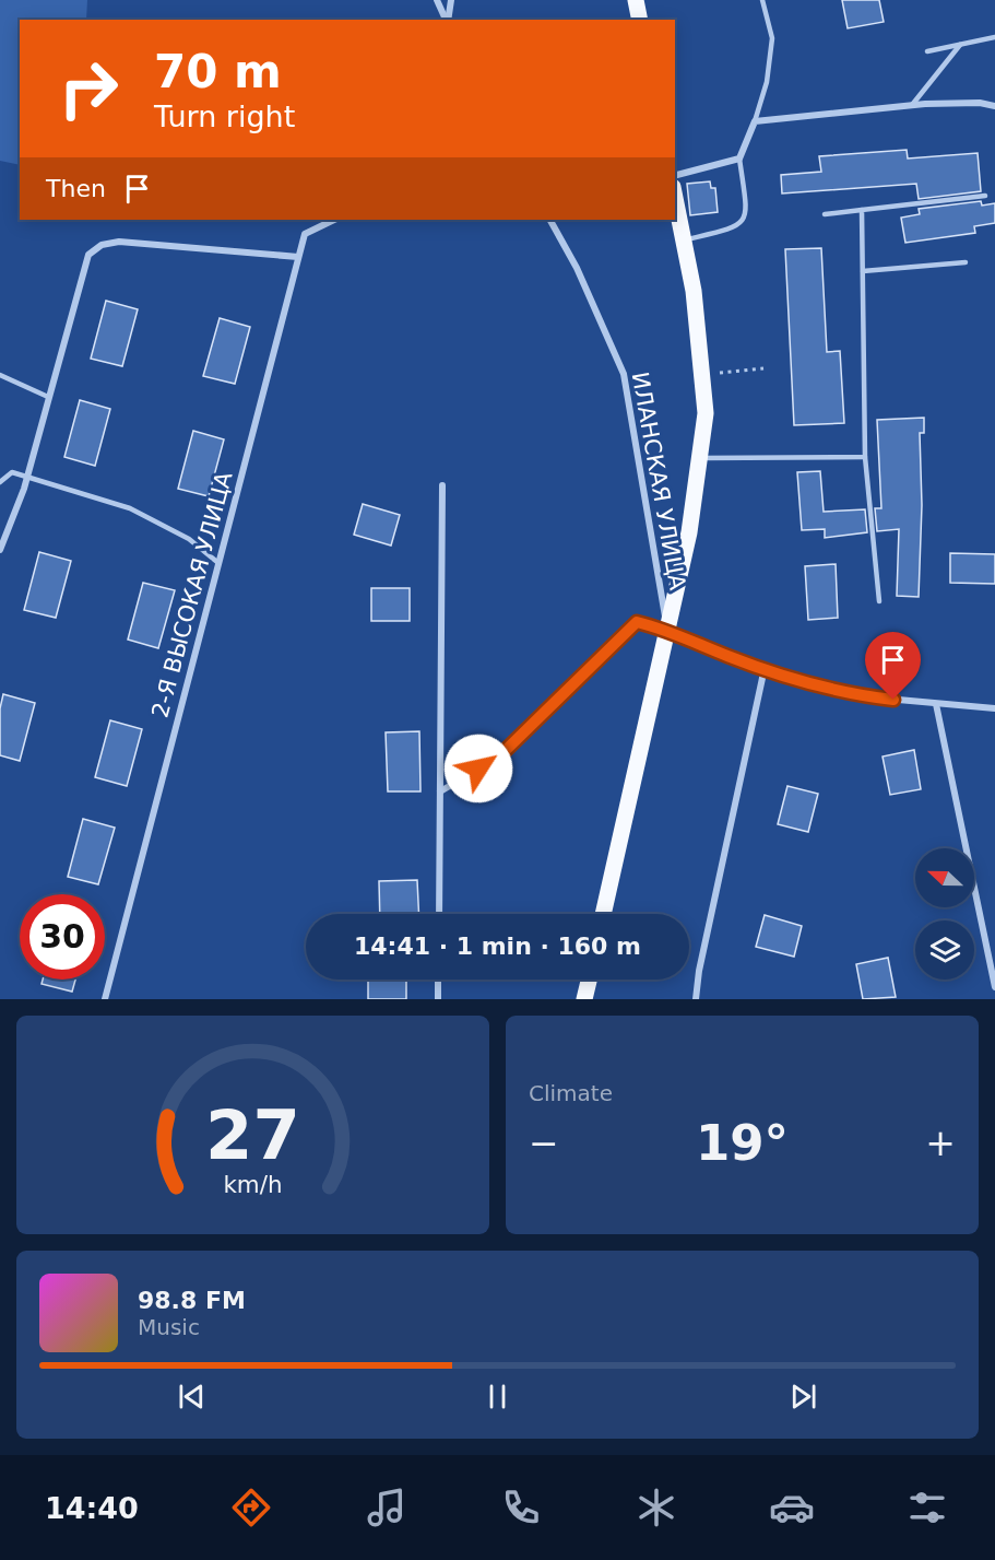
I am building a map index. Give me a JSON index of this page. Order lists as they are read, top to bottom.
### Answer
{
  "streets": {
    "street": ["ИЛАНСКАЯ УЛИЦА", "2-Я ВЫСОКАЯ УЛИЦА"]
  },
  "north": "left",
  "page": {
    "turn": ["70 m", "Turn right"],
    "then": "Then",
    "limit": "30",
    "trip": "14:41 · 1 min · 160 m",
    "tile": "Climate",
    "heat": ["−", "19°", "+"],
    "song": ["98.8 FM", "Music"],
    "tabs": "14:40",
    "gauge": ["27", "km/h"]
  }
}
